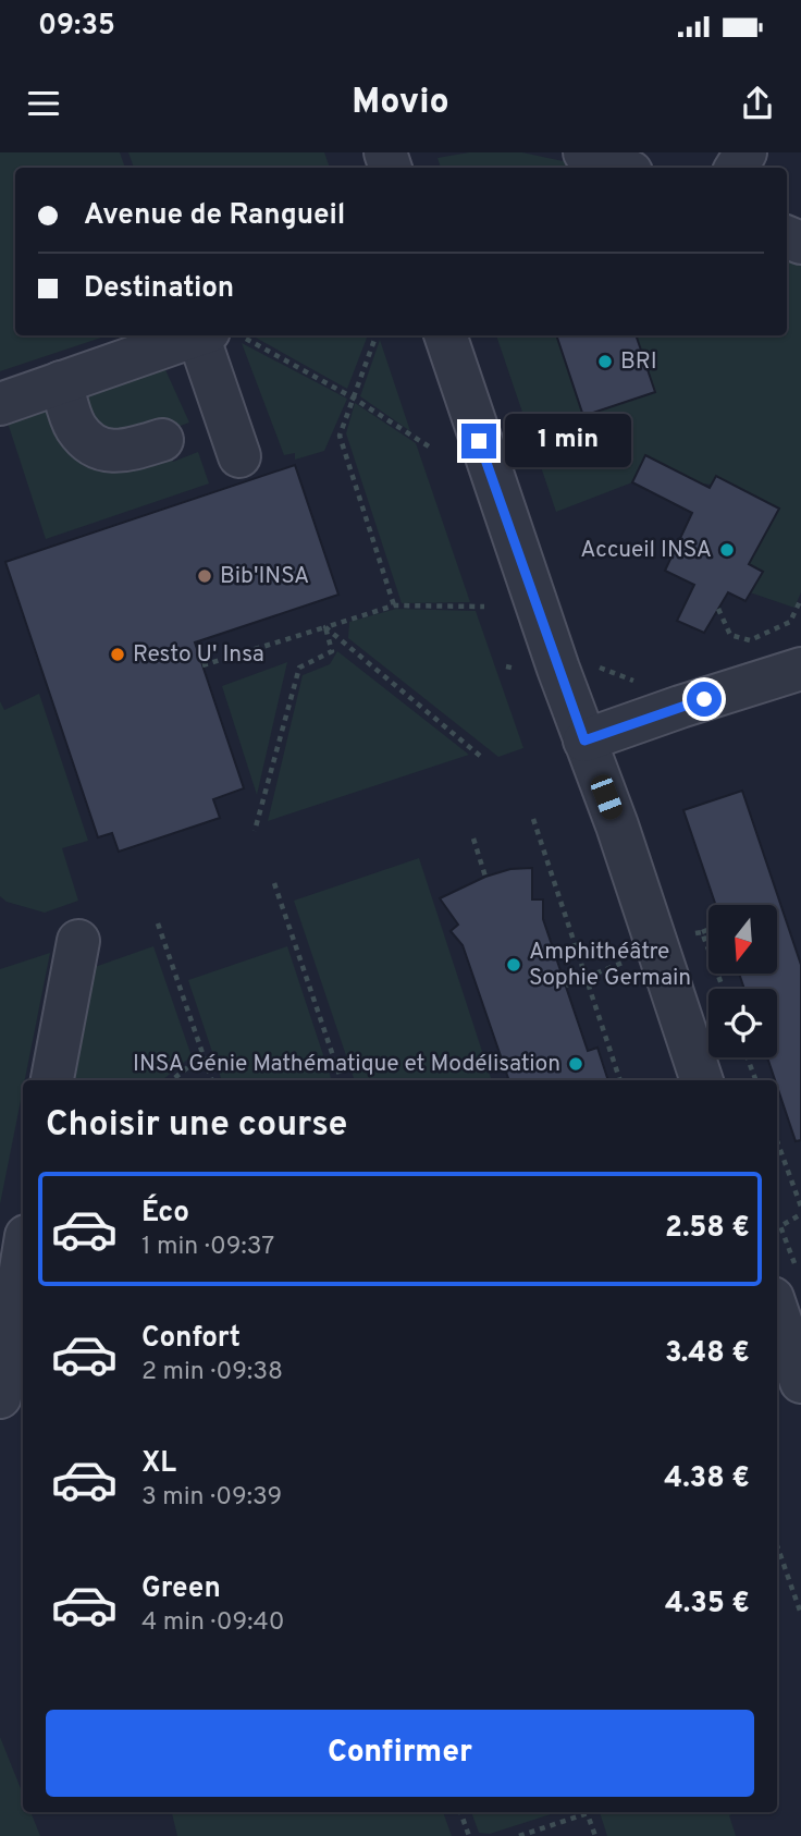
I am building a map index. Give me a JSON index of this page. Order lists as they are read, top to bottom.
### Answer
{
  "places": [
    "BRI",
    "Accueil INSA",
    "Bib'INSA",
    "Resto U' Insa",
    "Amphithéâtre Sophie Germain",
    "INSA Génie Mathématique et Modélisation"
  ],
  "north": "bottom",
  "page": {
    "status": "09:35",
    "header": "Movio",
    "banner": ["Avenue de Rangueil", "Destination"],
    "bubble": "1 min",
    "heading": "Choisir une course",
    "list": [
      {
        "name": "Éco",
        "note": "1 min · 09:37",
        "value": "2.58 €"
      },
      {
        "name": "Confort",
        "note": "2 min · 09:38",
        "value": "3.48 €"
      },
      {
        "name": "XL",
        "note": "3 min · 09:39",
        "value": "4.38 €"
      },
      {
        "name": "Green",
        "note": "4 min · 09:40",
        "value": "4.35 €"
      }
    ],
    "buttons": "Confirmer"
  }
}
